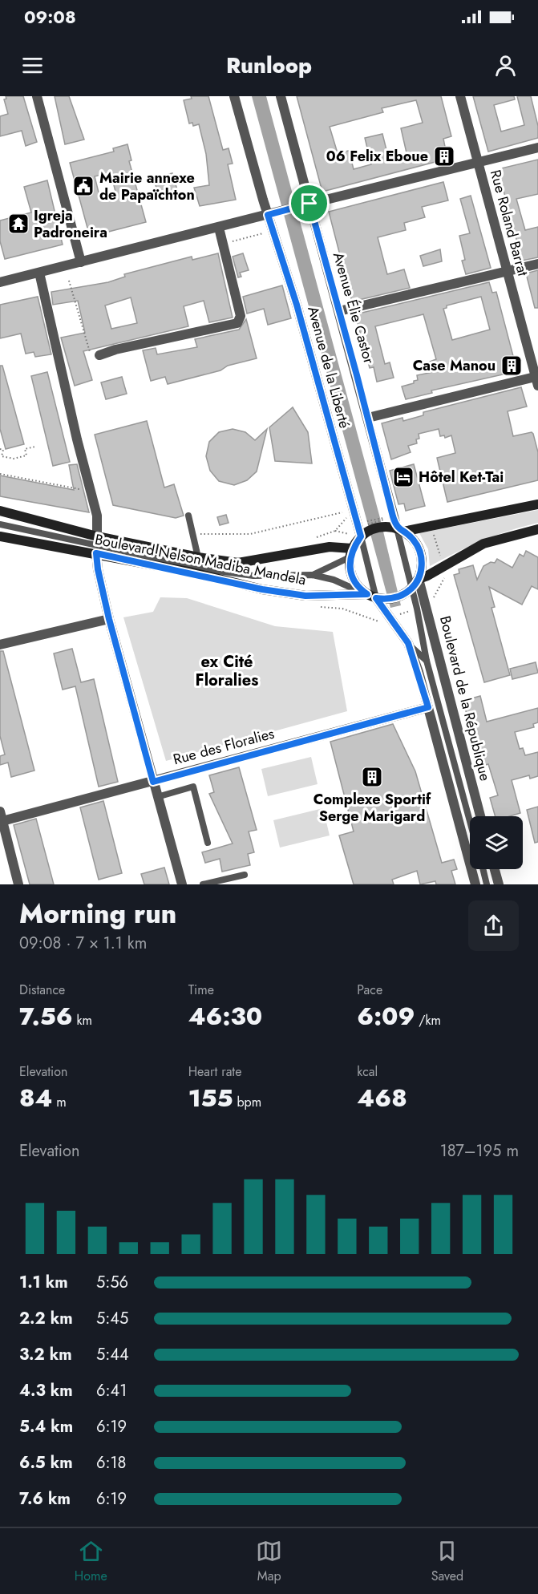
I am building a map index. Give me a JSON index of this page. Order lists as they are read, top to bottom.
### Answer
{
  "streets": {
    "main road": ["Boulevard Nelson Madiba Mandela"],
    "street": [
      "Rue Roland Barrat",
      "Avenue Élie Castor",
      "Avenue de la Liberté",
      "Boulevard de la République",
      "Rue des Floralies"
    ]
  },
  "districts": ["ex Cité Floralies"],
  "places": {
    "building": ["06 Felix Eboue", "Case Manou", "Complexe Sportif Serge Marigard"],
    "public building": ["Mairie annexe de Papaïchton"],
    "temple": ["Igreja Padroneira"],
    "hotel": ["Hôtel Ket-Tai"]
  },
  "page": {
    "status": "09:08",
    "header": "Runloop",
    "heading": ["Morning run", "09:08 · 7 × 1.1 km"],
    "stats": [
      ["Distance", "7.56 km"],
      ["Time", "46:30"],
      ["Pace", "6:09 /km"],
      ["Elevation", "84 m"],
      ["Heart rate", "155 bpm"],
      ["kcal", "468"]
    ],
    "chart": ["Elevation", "187–195 m"],
    "list": [
      {
        "name": "1.1 km",
        "note": "5:56"
      },
      {
        "name": "2.2 km",
        "note": "5:45"
      },
      {
        "name": "3.2 km",
        "note": "5:44"
      },
      {
        "name": "4.3 km",
        "note": "6:41"
      },
      {
        "name": "5.4 km",
        "note": "6:19"
      },
      {
        "name": "6.5 km",
        "note": "6:18"
      },
      {
        "name": "7.6 km",
        "note": "6:19"
      }
    ],
    "tabs": ["Home", "Map", "Saved"]
  }
}
